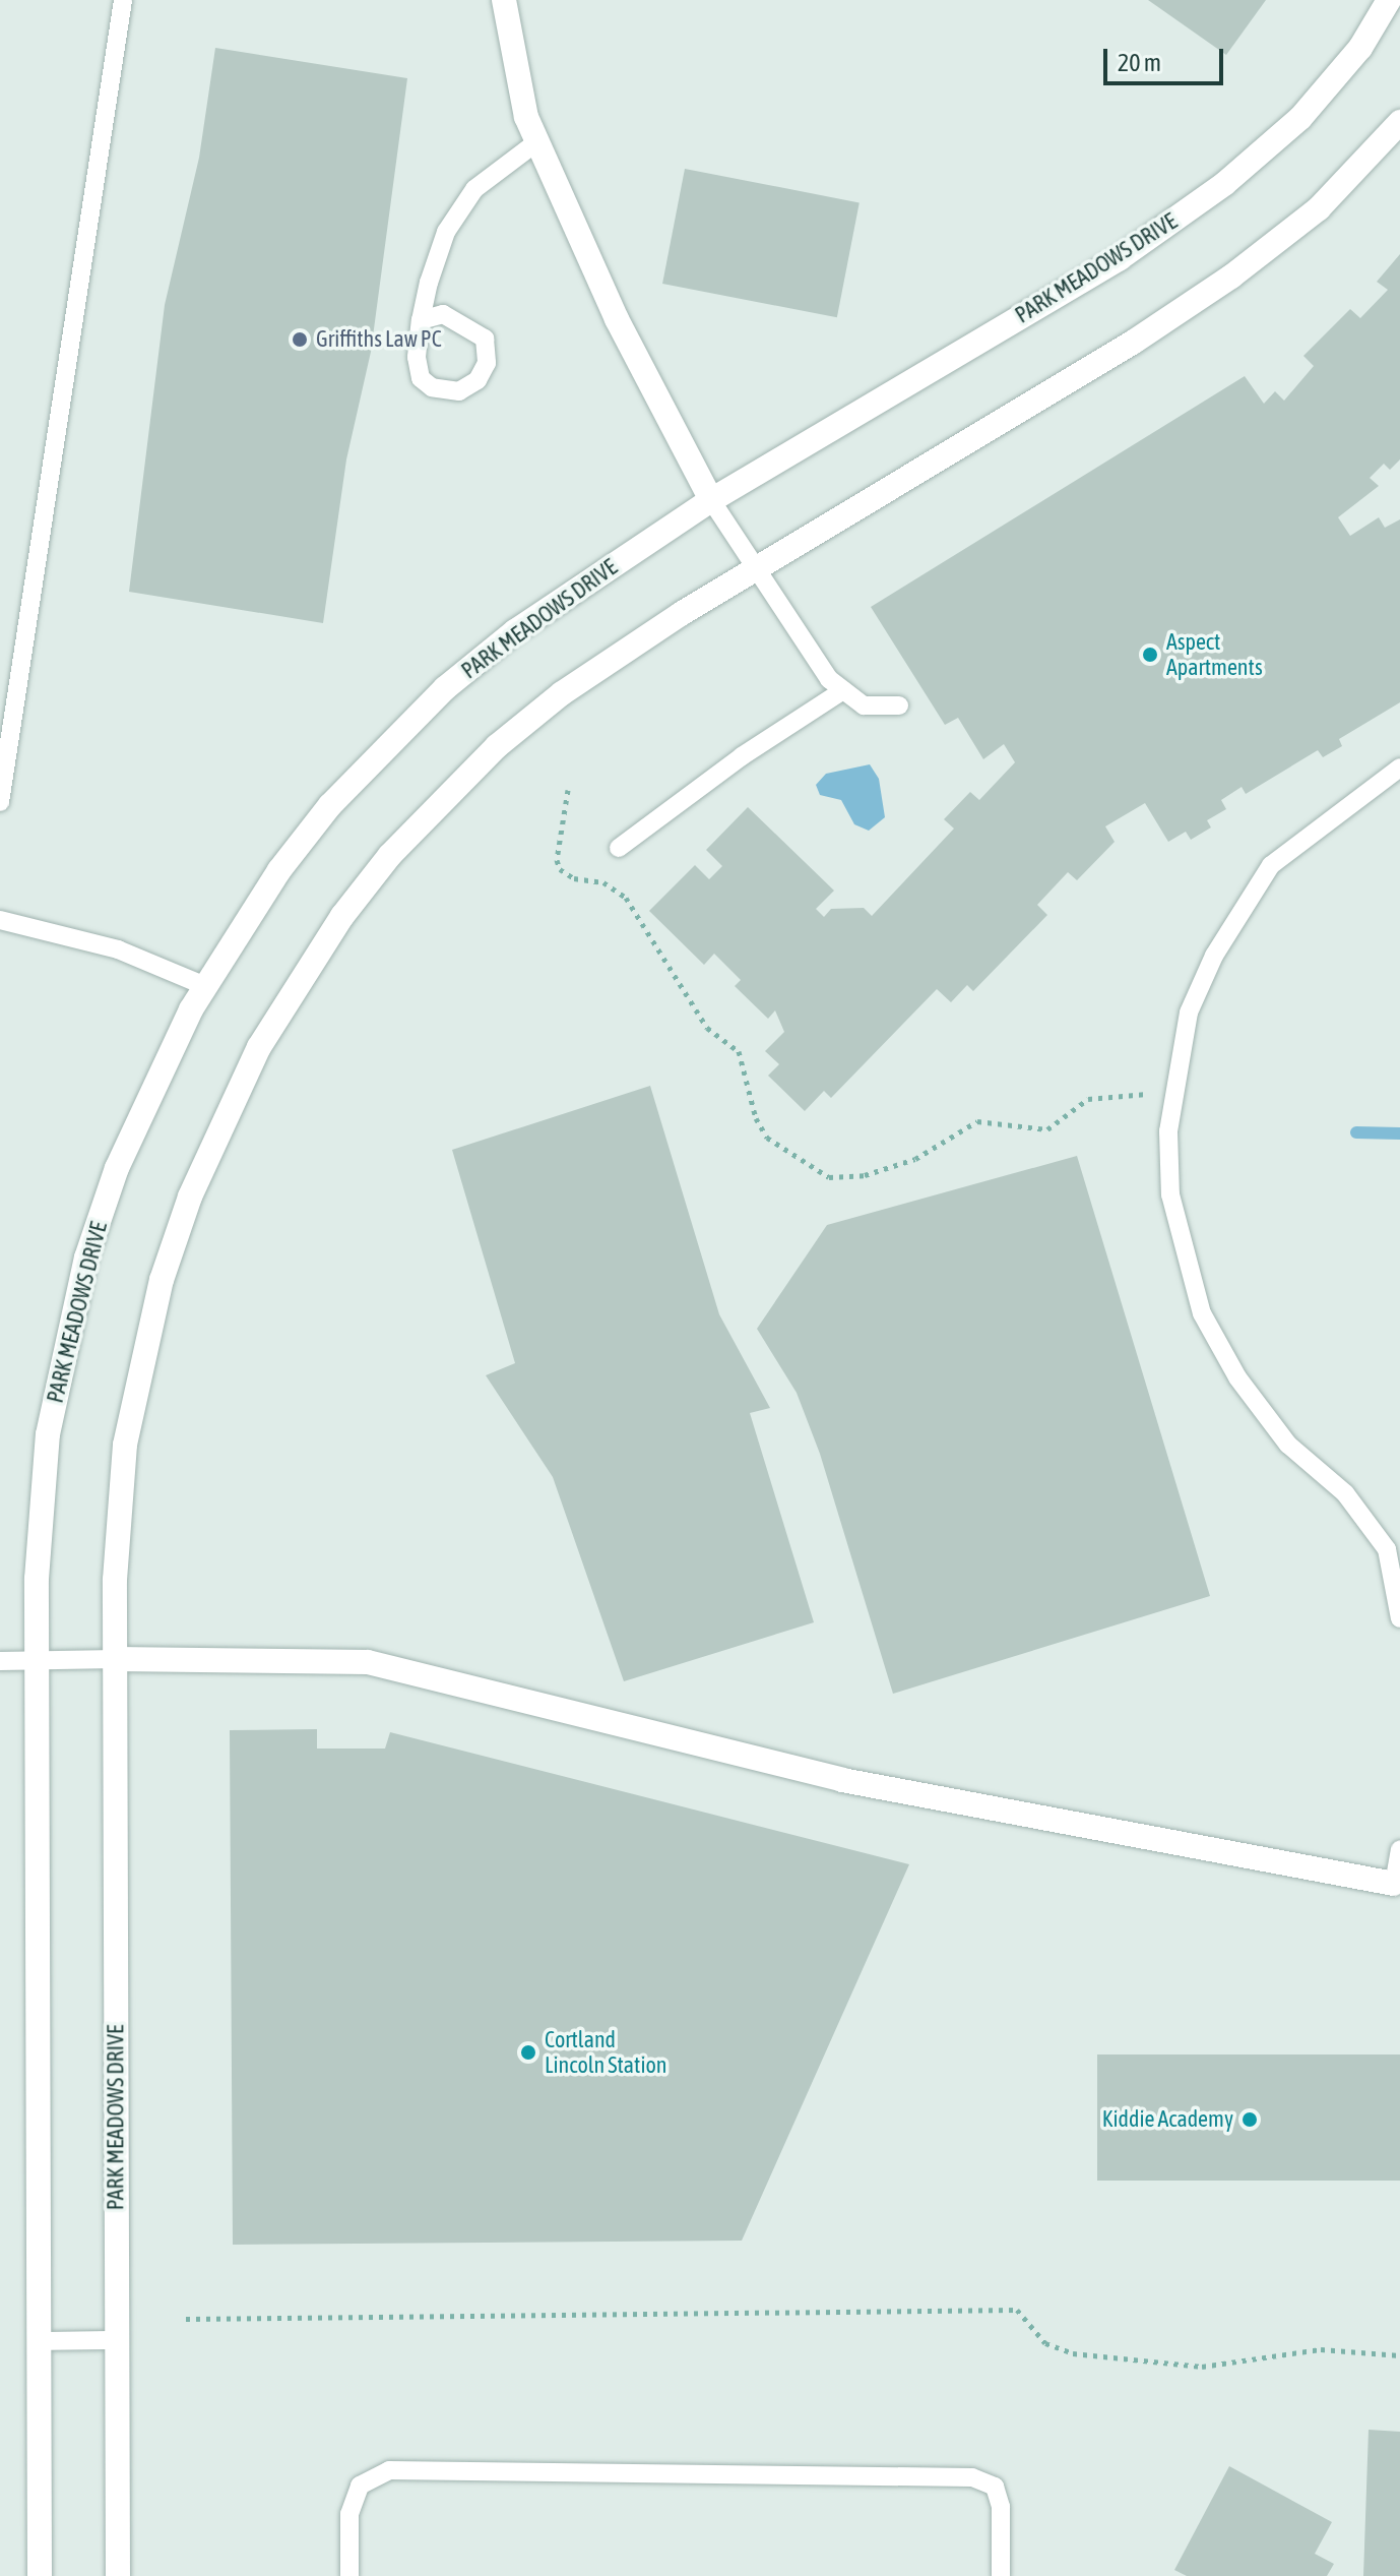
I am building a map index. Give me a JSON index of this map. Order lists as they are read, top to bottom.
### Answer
{
  "streets": {
    "main road": ["PARK MEADOWS DRIVE"]
  },
  "places": [
    "Griffiths Law PC",
    "Aspect Apartments",
    "Cortland Lincoln Station",
    "Kiddie Academy"
  ],
  "scale_bar": "20 m"
}
